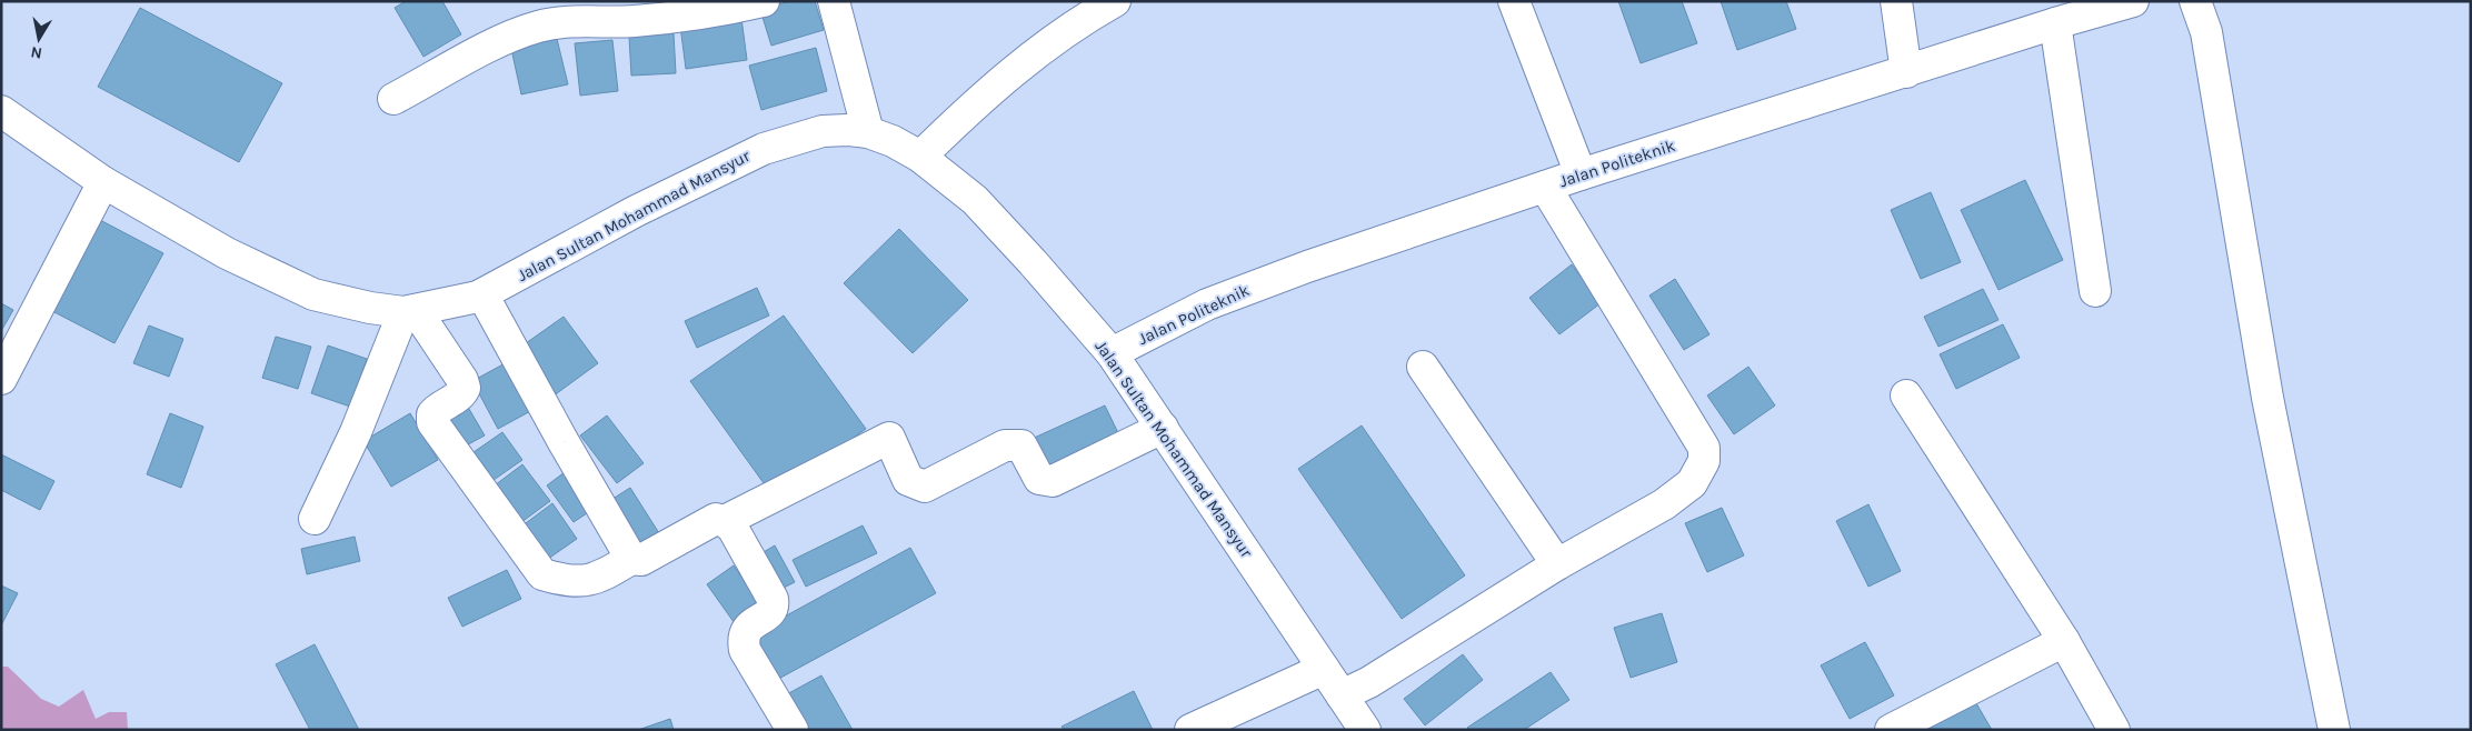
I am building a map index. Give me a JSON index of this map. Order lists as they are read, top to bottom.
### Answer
{
  "streets": {
    "street": ["Jalan Politeknik", "Jalan Sultan Mohammad Mansyur"]
  },
  "crossings": [
    ["Jalan Politeknik", "Jalan Sultan Mohammad Mansyur"]
  ],
  "north": "bottom"
}
